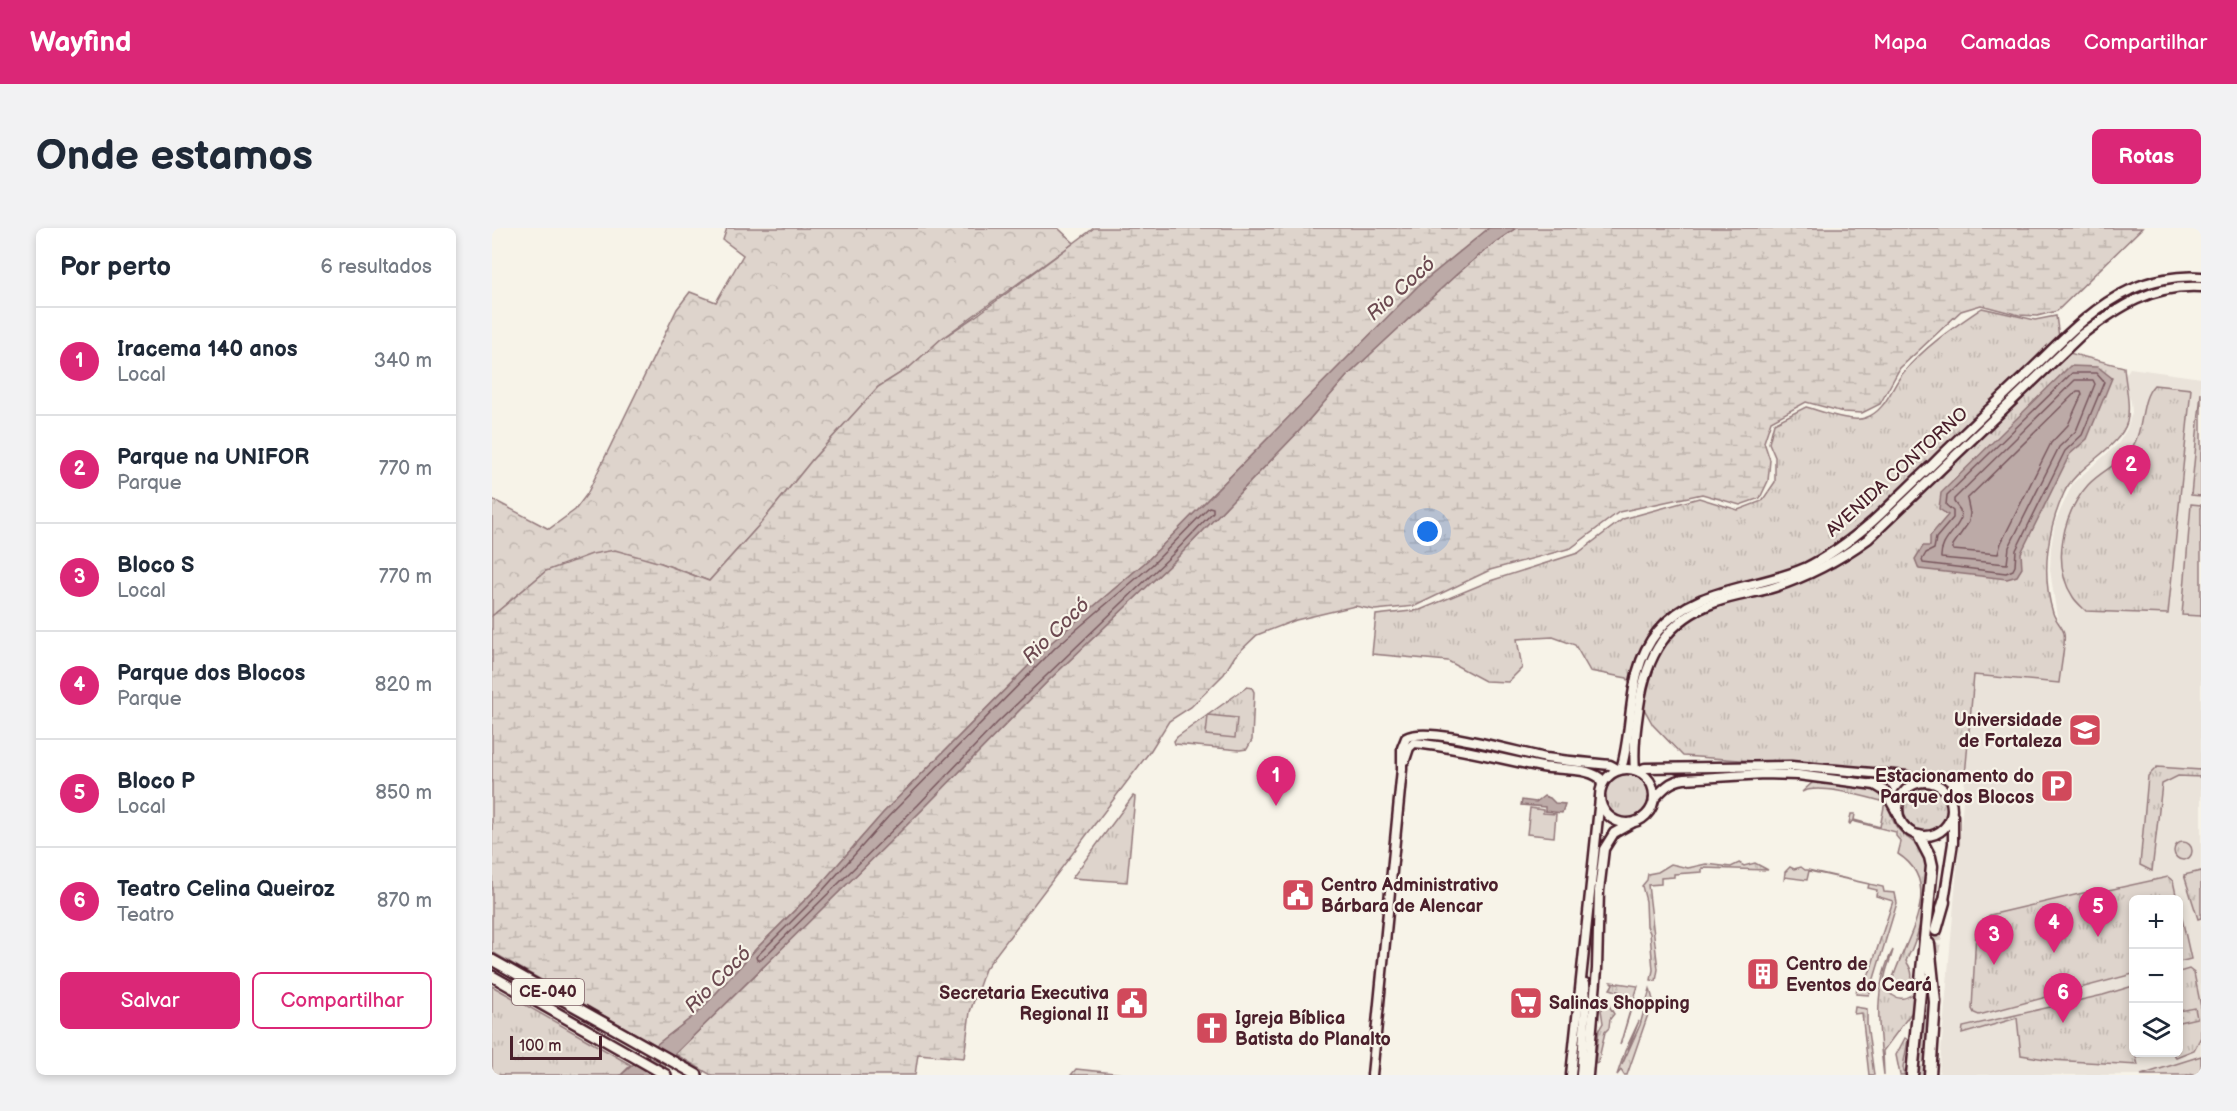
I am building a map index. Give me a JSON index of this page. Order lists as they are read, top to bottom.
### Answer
{
  "streets": {
    "main road": ["CE-040"],
    "street": ["AVENIDA CONTORNO"]
  },
  "water": ["Rio Cocó"],
  "places": {
    "school or university": ["Universidade de Fortaleza"],
    "parking": ["Estacionamento do Parque dos Blocos"],
    "public building": ["Centro Administrativo Bárbara de Alencar", "Secretaria Executiva Regional II"],
    "building": ["Centro de Eventos do Ceará"],
    "supermarket": ["Salinas Shopping"],
    "church": ["Igreja Bíblica Batista do Planalto"]
  },
  "scale_bar": "100 m",
  "page": {
    "header": "Wayfind",
    "nav": ["Mapa", "Camadas", "Compartilhar"],
    "buttons": [
      "Rotas",
      ["Salvar", "Compartilhar"]
    ],
    "title": "Onde estamos",
    "heading": ["Por perto", "6 resultados"],
    "list": [
      {
        "mark": "1",
        "name": "Iracema 140 anos",
        "note": "Local",
        "value": "340 m"
      },
      {
        "mark": "2",
        "name": "Parque na UNIFOR",
        "note": "Parque",
        "value": "770 m"
      },
      {
        "mark": "3",
        "name": "Bloco S",
        "note": "Local",
        "value": "770 m"
      },
      {
        "mark": "4",
        "name": "Parque dos Blocos",
        "note": "Parque",
        "value": "820 m"
      },
      {
        "mark": "5",
        "name": "Bloco P",
        "note": "Local",
        "value": "850 m"
      },
      {
        "mark": "6",
        "name": "Teatro Celina Queiroz",
        "note": "Teatro",
        "value": "870 m"
      }
    ],
    "pins": [
      "2",
      "1",
      "5",
      "4",
      "3",
      "6"
    ],
    "map_buttons": ["+", "−"],
    "scale": "100 m"
  }
}
